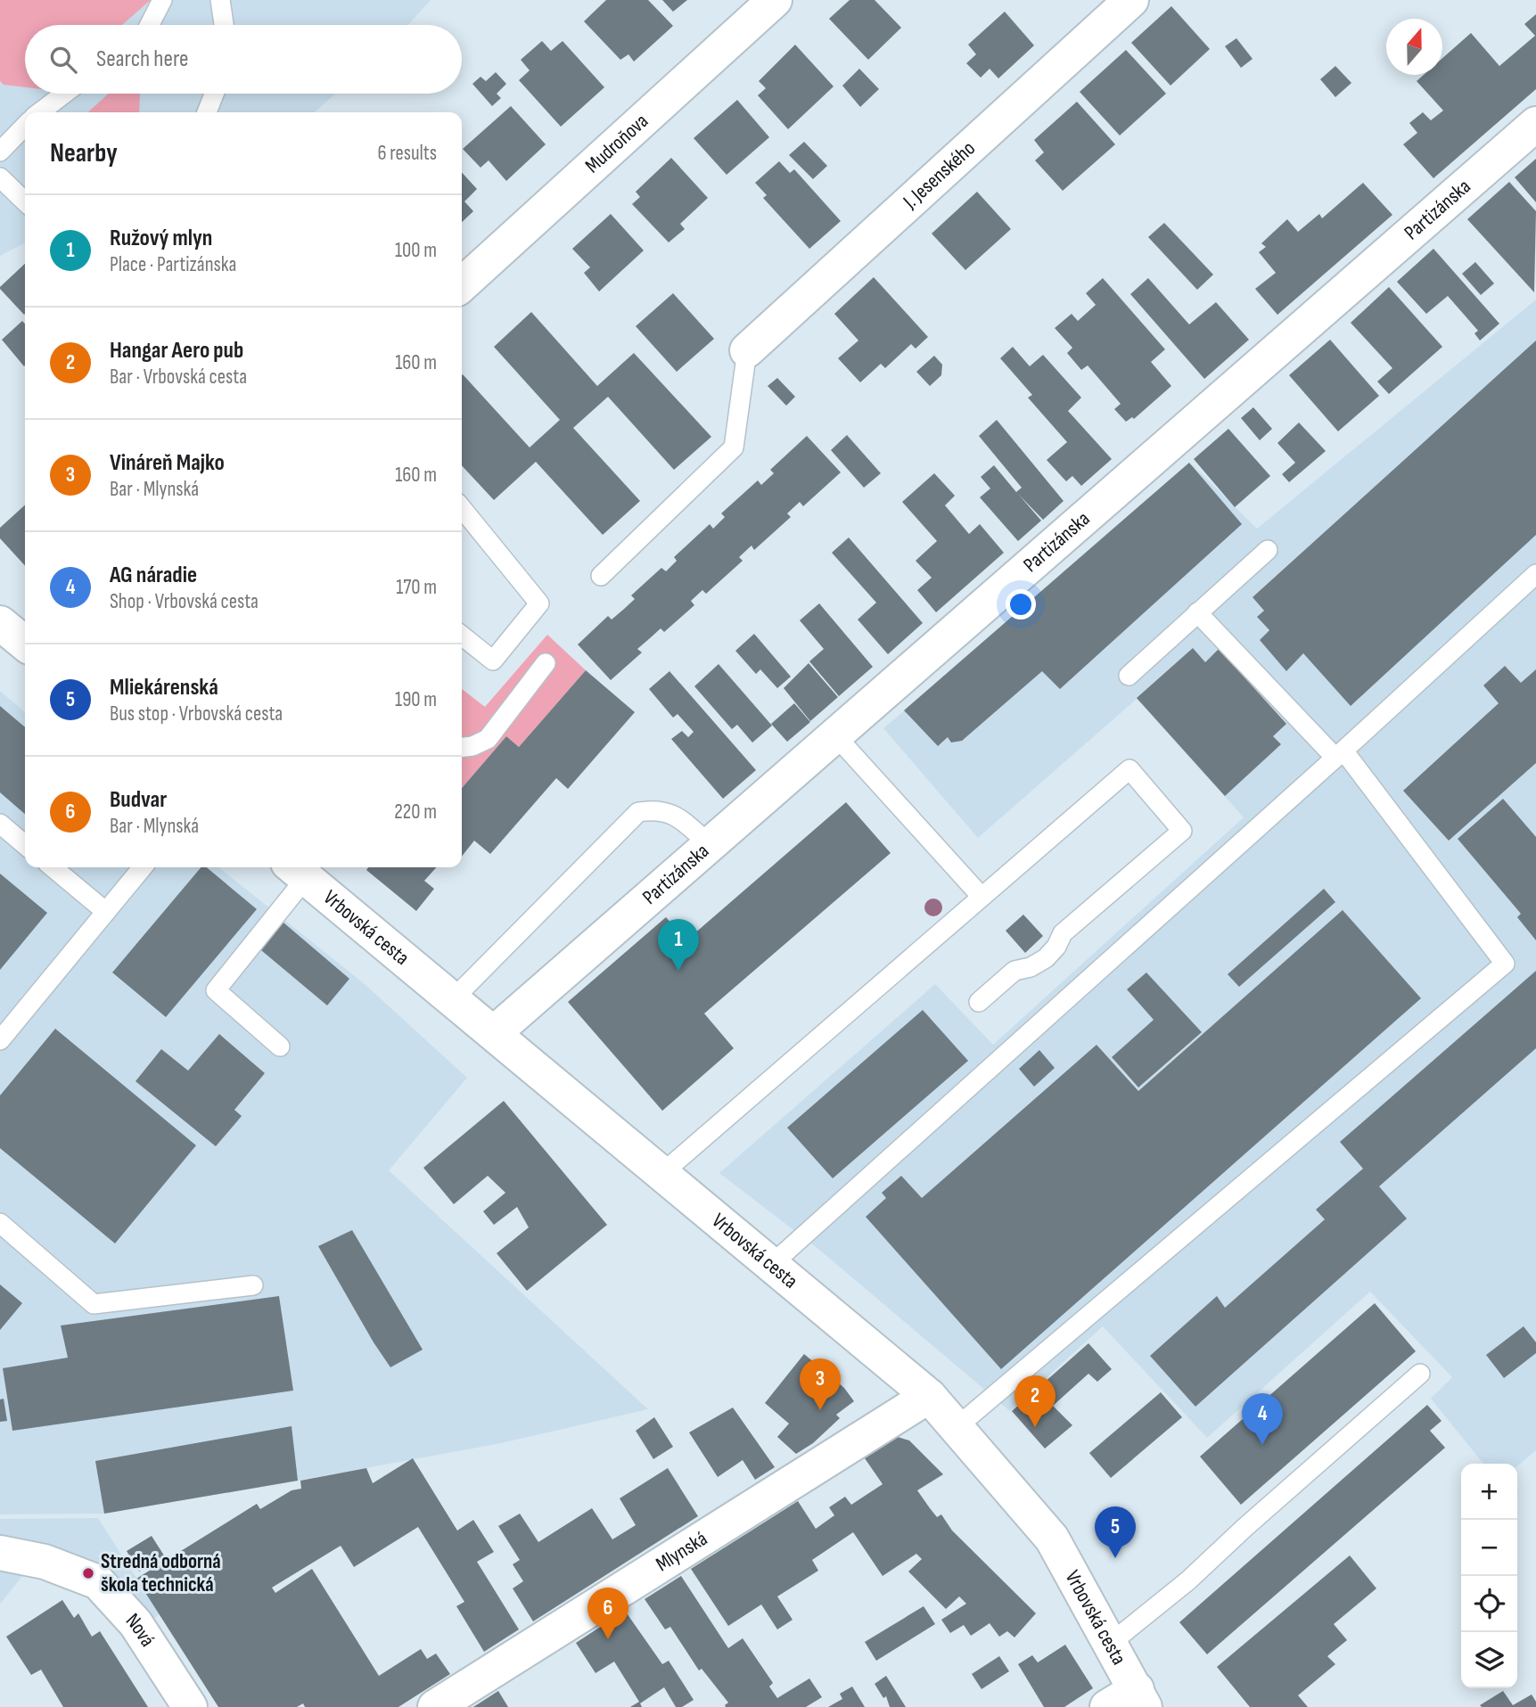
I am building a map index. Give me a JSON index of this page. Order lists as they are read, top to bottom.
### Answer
{
  "streets": {
    "street": [
      "Mudroňova",
      "J. Jesenského",
      "Partizánska",
      "Vrbovská cesta",
      "Mlynská",
      "Nová"
    ]
  },
  "crossings": [
    ["Partizánska", "Vrbovská cesta"],
    ["Vrbovská cesta", "Mlynská"]
  ],
  "places": ["Stredná odborná škola technická"],
  "north": "top",
  "page": {
    "search": "Search here",
    "heading": ["Nearby", "6 results"],
    "list": [
      {
        "mark": "1",
        "name": "Ružový mlyn",
        "note": "Place · Partizánska",
        "value": "100 m"
      },
      {
        "mark": "2",
        "name": "Hangar Aero pub",
        "note": "Bar · Vrbovská cesta",
        "value": "160 m"
      },
      {
        "mark": "3",
        "name": "Vináreň Majko",
        "note": "Bar · Mlynská",
        "value": "160 m"
      },
      {
        "mark": "4",
        "name": "AG náradie",
        "note": "Shop · Vrbovská cesta",
        "value": "170 m"
      },
      {
        "mark": "5",
        "name": "Mliekárenská",
        "note": "Bus stop · Vrbovská cesta",
        "value": "190 m"
      },
      {
        "mark": "6",
        "name": "Budvar",
        "note": "Bar · Mlynská",
        "value": "220 m"
      }
    ],
    "pins": [
      "1",
      "3",
      "2",
      "4",
      "5",
      "6"
    ],
    "map_buttons": ["+", "−"]
  }
}
